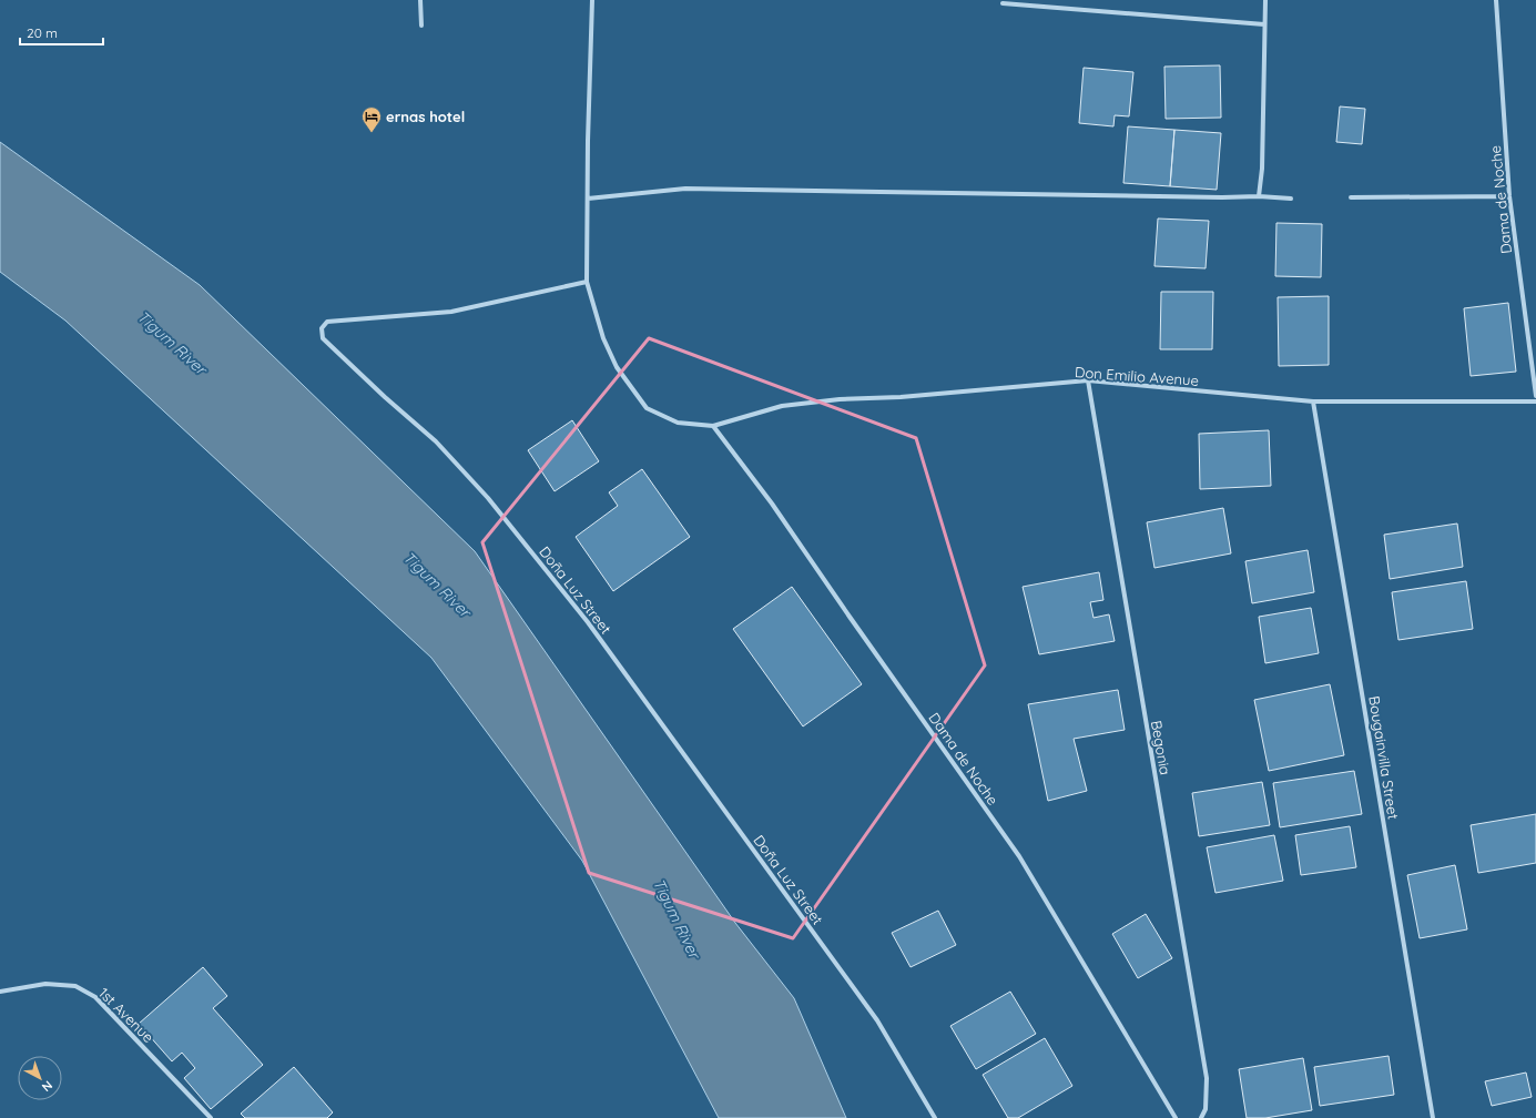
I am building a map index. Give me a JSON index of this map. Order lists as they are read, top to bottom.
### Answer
{
  "streets": {
    "street": [
      "Dama de Noche",
      "Don Emilio Avenue",
      "Doña Luz Street",
      "Begonia",
      "Bougainvilla Street",
      "1st Avenue"
    ]
  },
  "crossings": [
    ["Dama de Noche", "Don Emilio Avenue"],
    ["Don Emilio Avenue", "Begonia"],
    ["Don Emilio Avenue", "Bougainvilla Street"]
  ],
  "water": ["Tigum River"],
  "places": {
    "hotel": ["ernas hotel"]
  },
  "scale_bar": "20 m",
  "north": "bottom right"
}
